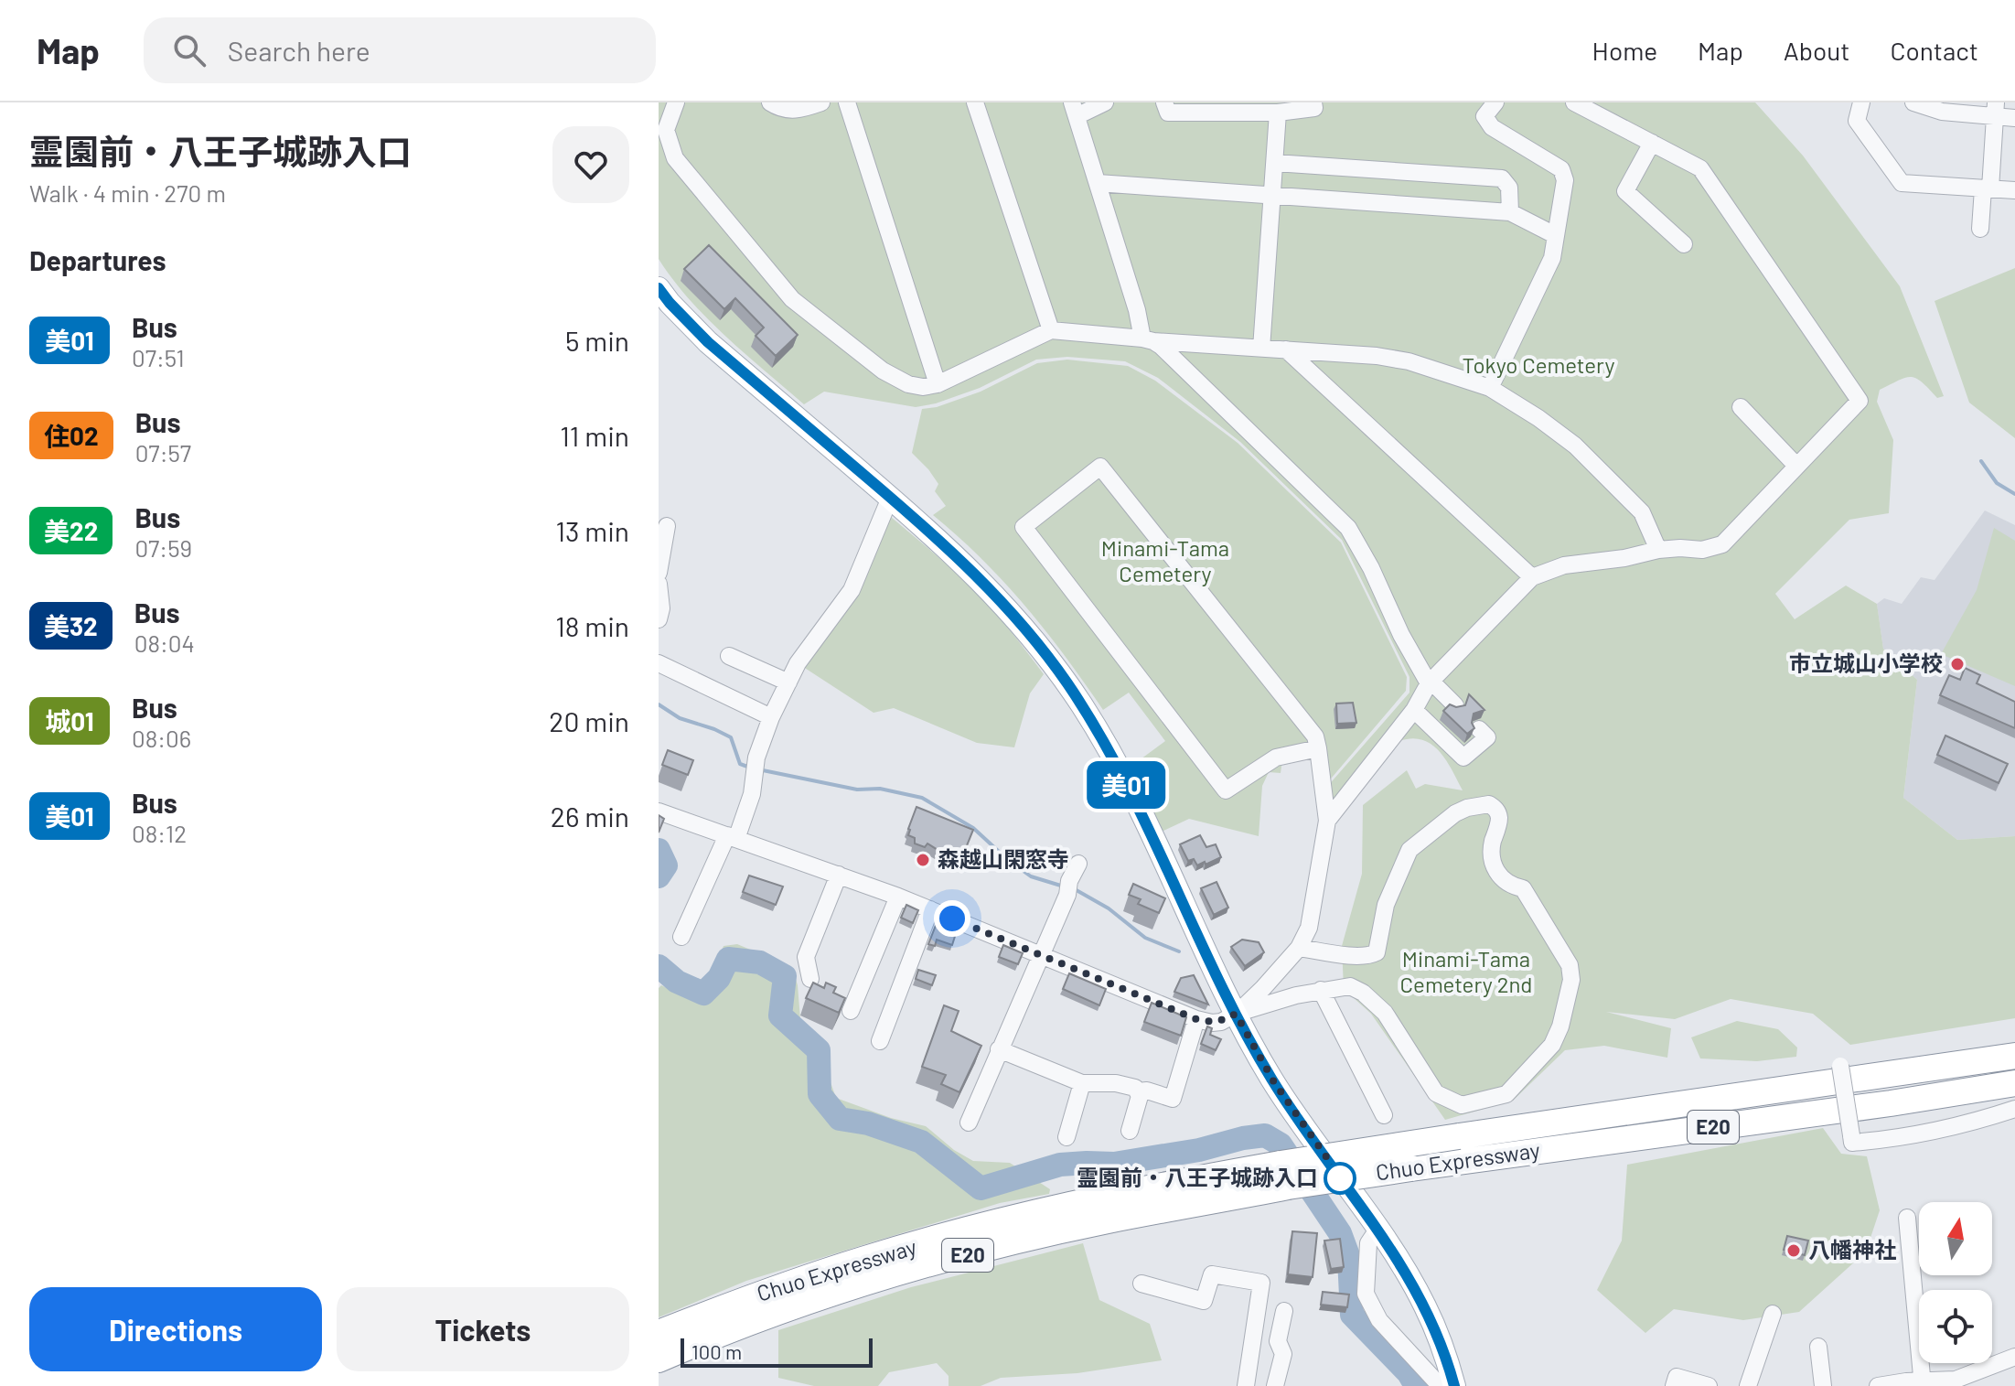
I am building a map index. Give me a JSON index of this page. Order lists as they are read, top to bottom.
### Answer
{
  "streets": {
    "highway": ["E20", "Chuo Expressway"]
  },
  "parks": ["Tokyo Cemetery", "Minami-Tama Cemetery", "Minami-Tama Cemetery 2nd"],
  "places": [
    "市立城山小学校",
    "森越山閑窓寺",
    "霊園前・八王子城跡入口",
    "八幡神社"
  ],
  "lines": ["bus line 美01"],
  "scale_bar": "100 m",
  "north": "top",
  "page": {
    "header": "Map",
    "search": "Search here",
    "nav": [
      "Home",
      "Map",
      "About",
      "Contact"
    ],
    "heading": [
      ["霊園前・八王子城跡入口", "Walk · 4 min · 270 m"],
      "Departures"
    ],
    "on_map": "美01",
    "list": [
      {
        "mark": "美01",
        "name": "Bus",
        "note": "07:51",
        "value": "5 min"
      },
      {
        "mark": "住02",
        "name": "Bus",
        "note": "07:57",
        "value": "11 min"
      },
      {
        "mark": "美22",
        "name": "Bus",
        "note": "07:59",
        "value": "13 min"
      },
      {
        "mark": "美32",
        "name": "Bus",
        "note": "08:04",
        "value": "18 min"
      },
      {
        "mark": "城01",
        "name": "Bus",
        "note": "08:06",
        "value": "20 min"
      },
      {
        "mark": "美01",
        "name": "Bus",
        "note": "08:12",
        "value": "26 min"
      }
    ],
    "buttons": ["Directions", "Tickets"],
    "scale": "100 m"
  }
}
